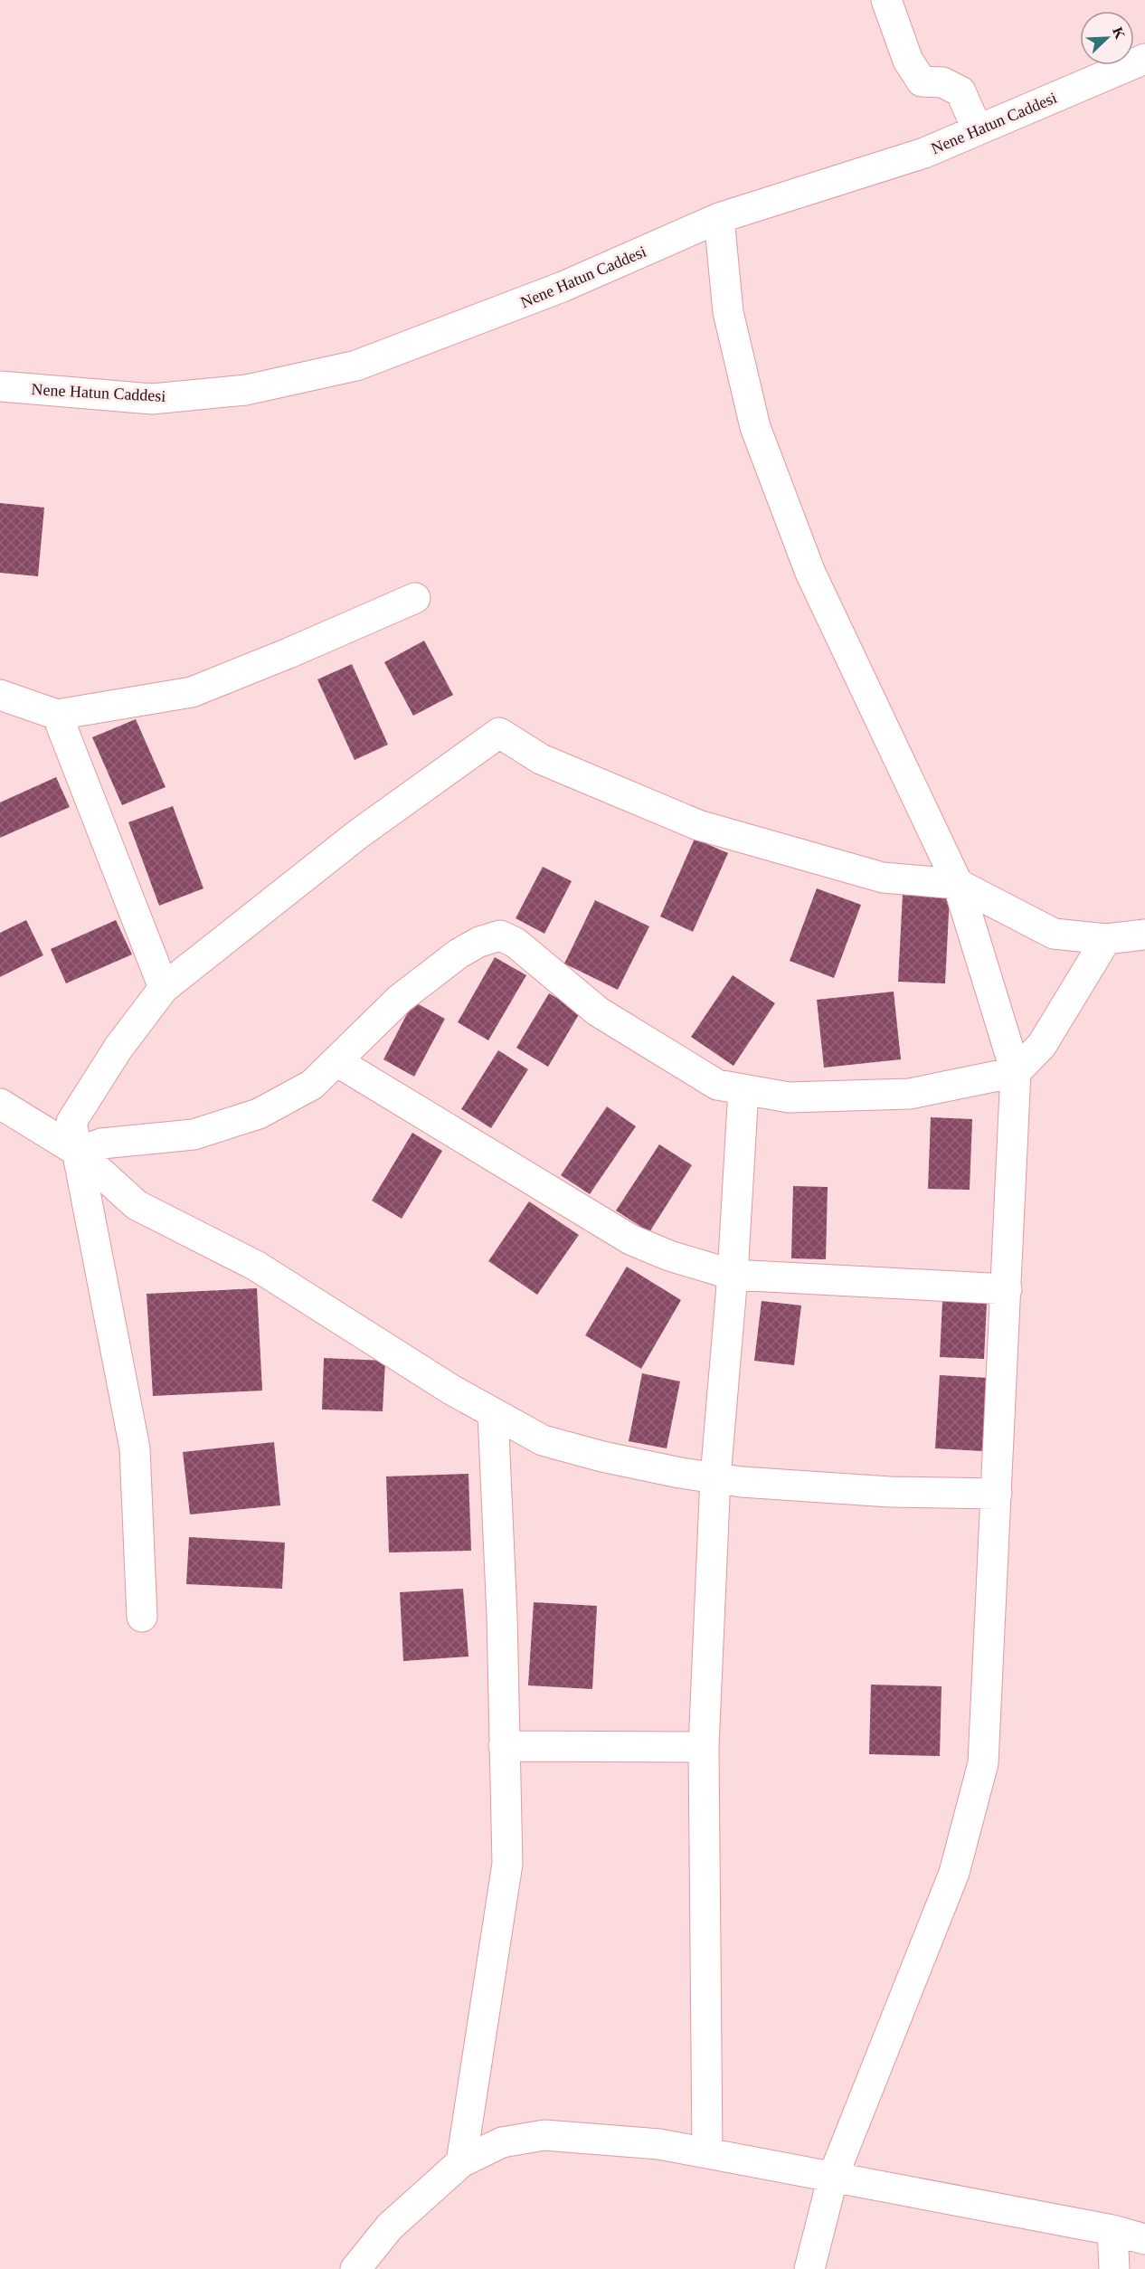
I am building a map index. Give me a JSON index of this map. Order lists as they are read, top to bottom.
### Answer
{
  "streets": {
    "street": ["Nene Hatun Caddesi"]
  },
  "north": "top right"
}
